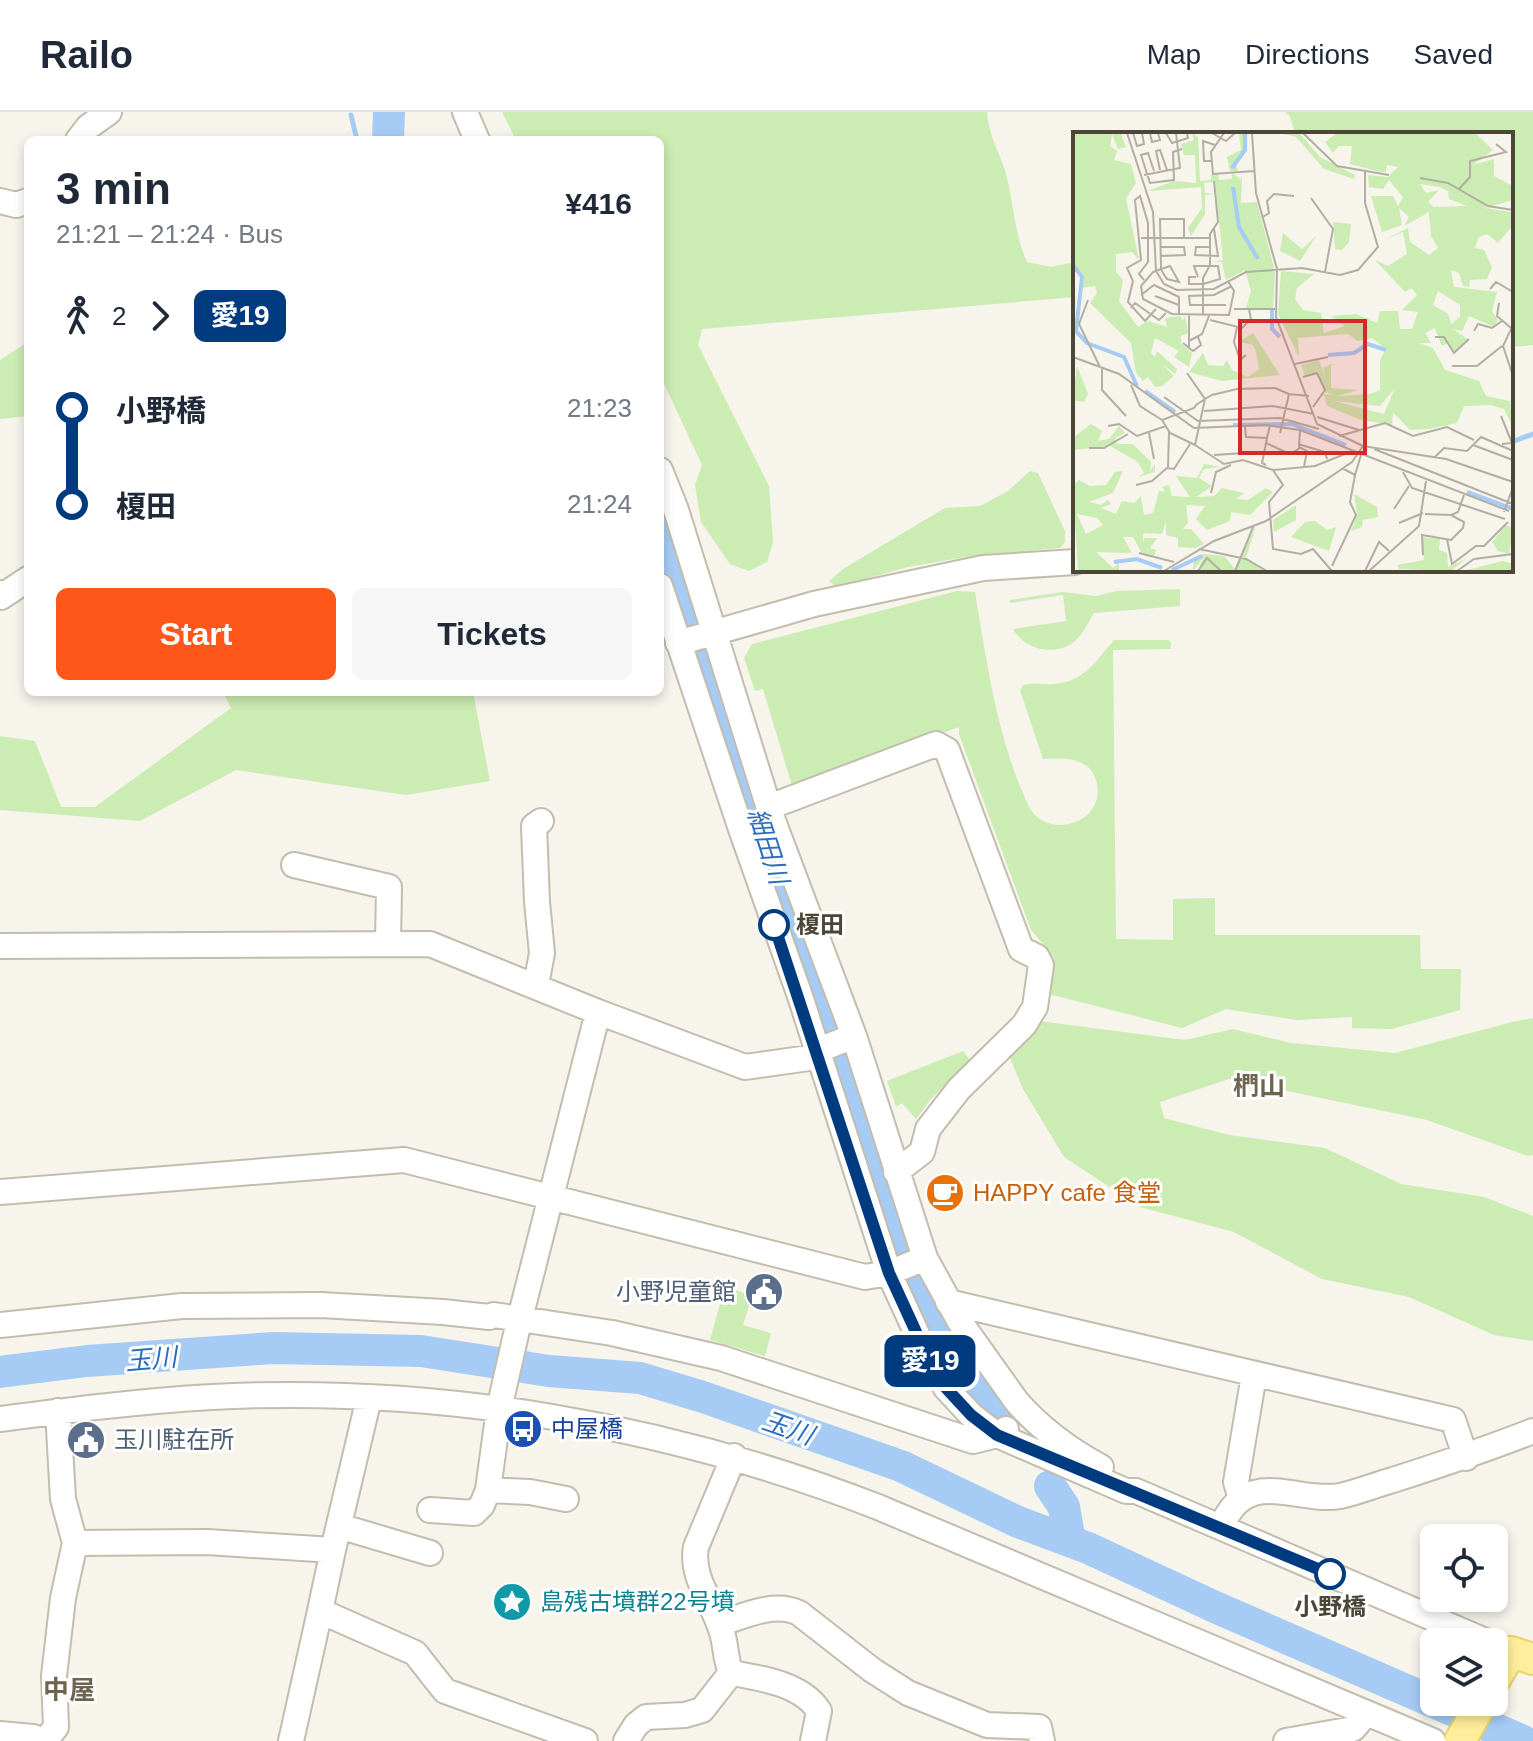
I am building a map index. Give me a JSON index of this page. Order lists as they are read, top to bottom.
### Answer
{
  "districts": ["椚山", "中屋"],
  "water": ["細田川", "玉川"],
  "places": {
    "other": ["榎田", "小野橋"],
    "cafe": ["HAPPY cafe 食堂"],
    "public building": ["小野児童館", "玉川駐在所"],
    "bus stop": ["中屋橋"],
    "place": ["島残古墳群22号墳"]
  },
  "lines": ["bus line 愛19"],
  "page": {
    "header": "Railo",
    "nav": ["Map", "Directions", "Saved"],
    "on_map": "愛19",
    "heading": ["3 min", "21:21 – 21:24 · Bus", "¥416"],
    "legs": ["2", "愛19"],
    "list": [
      {
        "name": "小野橋",
        "value": "21:23"
      },
      {
        "name": "榎田",
        "value": "21:24"
      }
    ],
    "buttons": ["Start", "Tickets"]
  }
}
